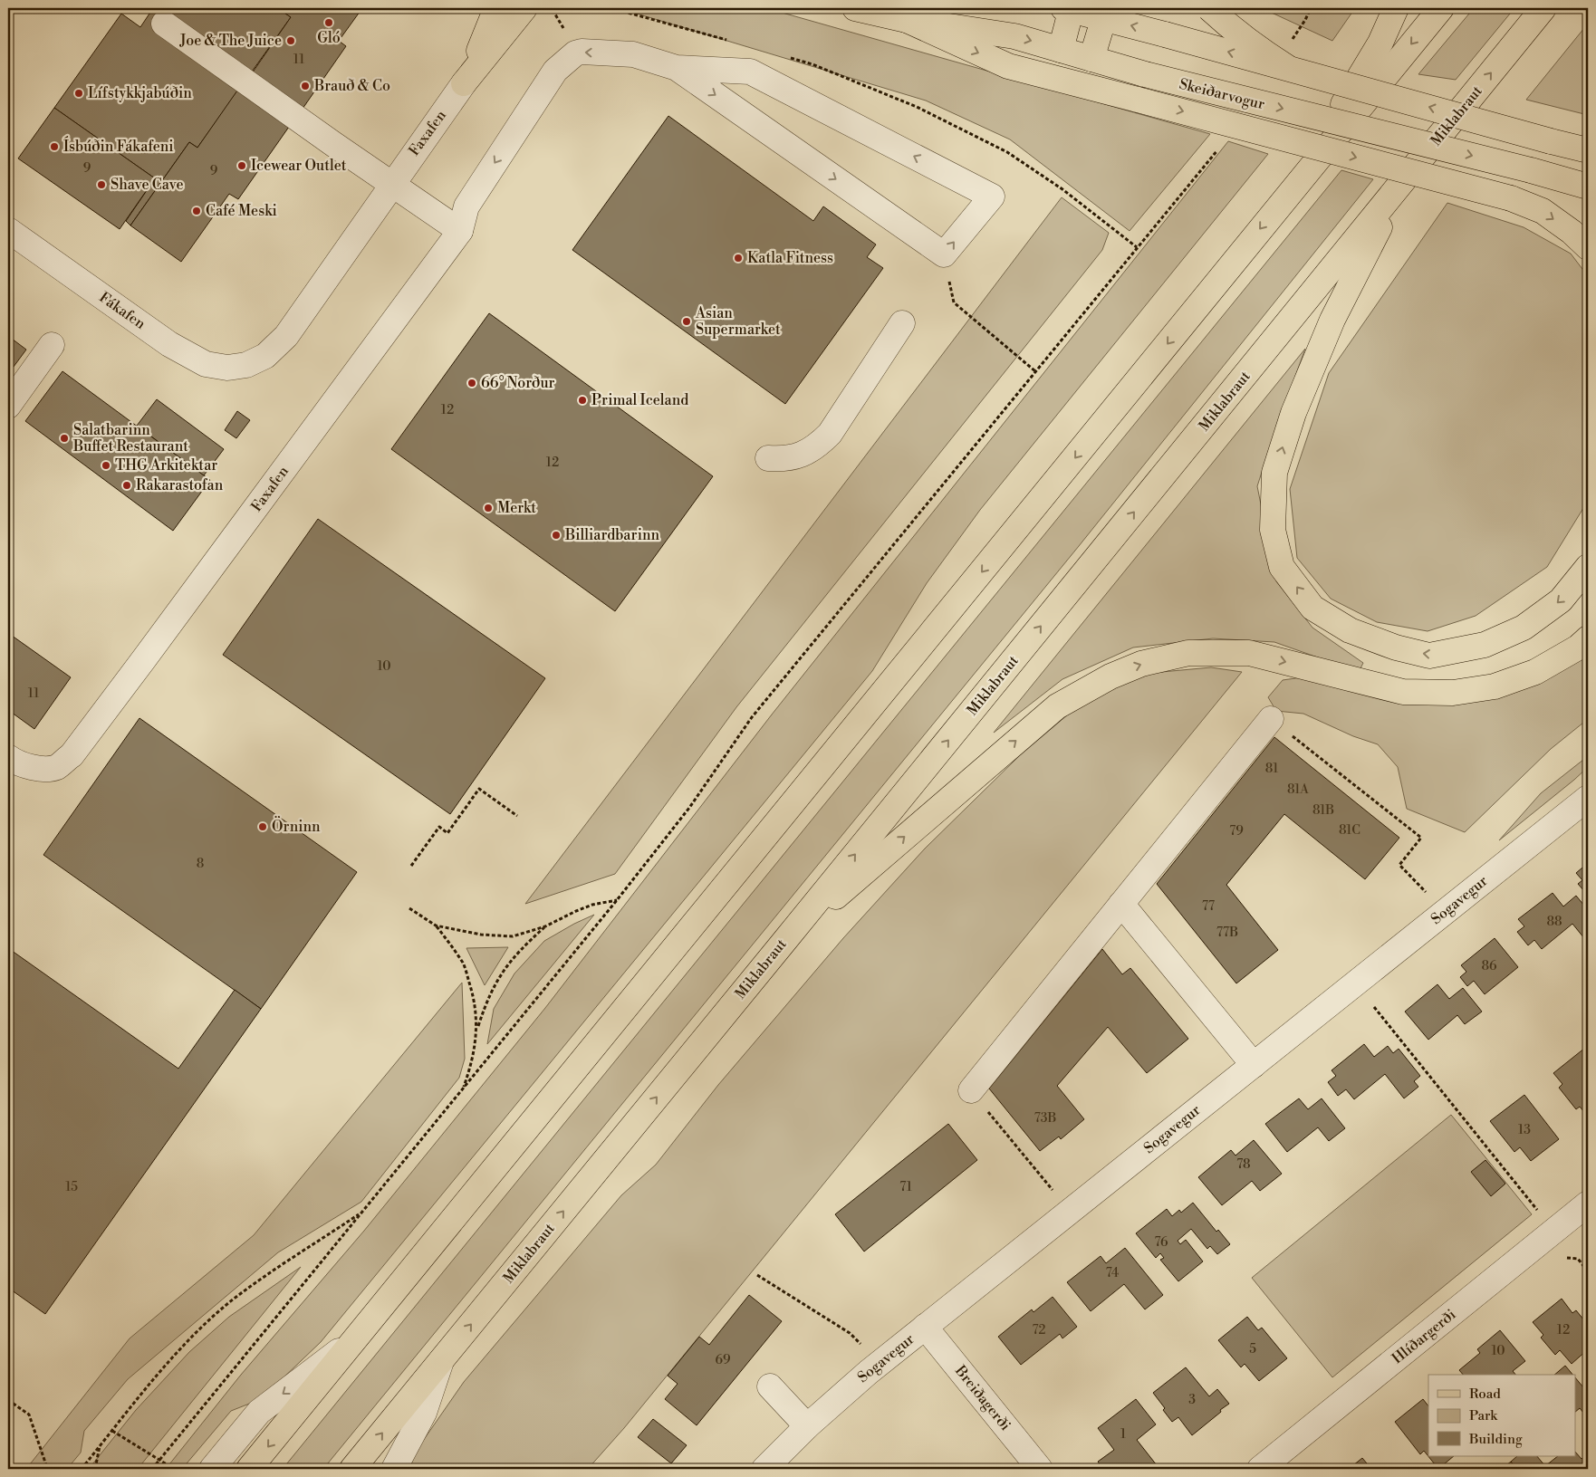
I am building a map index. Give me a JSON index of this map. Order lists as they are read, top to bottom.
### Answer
{
  "streets": {
    "main road": ["Skeiðarvogur", "Miklabraut"],
    "street": [
      "Faxafen",
      "Fákafen",
      "Sogavegur",
      "Hlíðargerði",
      "Breiðagerði"
    ]
  },
  "crossings": [
    ["Faxafen", "Fákafen"],
    ["Sogavegur", "Breiðagerði"]
  ],
  "places": [
    "Gló",
    "Joe & The Juice",
    "Brauð & Co",
    "Lífstykkjabúðin",
    "Ísbúðin Fákafeni",
    "Icewear Outlet",
    "Shave Cave",
    "Café Meski",
    "Katla Fitness",
    "Asian Supermarket",
    "66° Norður",
    "Primal Iceland",
    "Salatbarinn Buffet Restaurant",
    "THG Arkitektar",
    "Rakarastofan",
    "Merkt",
    "Billiardbarinn",
    "Örninn"
  ],
  "house_numbers": [
    "11",
    "9",
    "9",
    "12",
    "12",
    "10",
    "11",
    "81",
    "81A",
    "81B",
    "81C",
    "79",
    "8",
    "77",
    "88",
    "77B",
    "86",
    "73B",
    "13",
    "78",
    "15",
    "71",
    "76",
    "74",
    "72",
    "12",
    "5",
    "10",
    "69",
    "3",
    "1"
  ],
  "legend": ["Road", "Park", "Building"]
}
